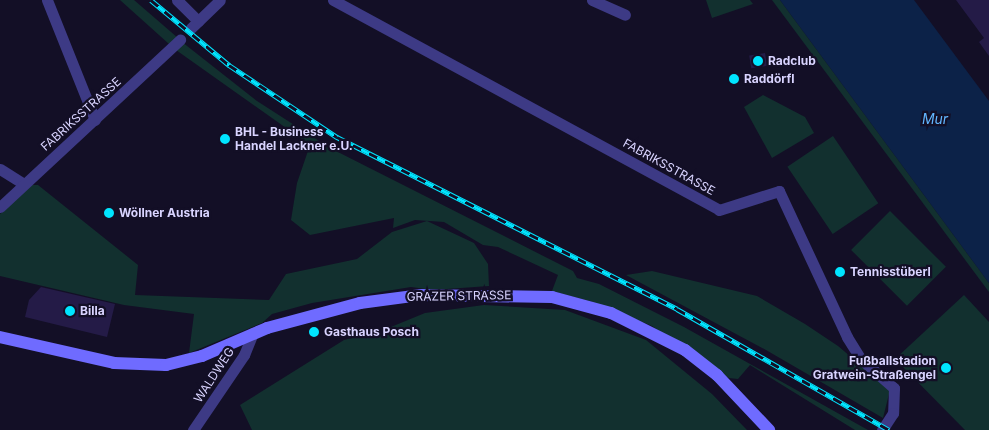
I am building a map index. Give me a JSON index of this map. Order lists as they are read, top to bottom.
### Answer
{
  "streets": {
    "main road": ["GRAZER STRASSE"],
    "street": ["FABRIKSSTRASSE", "WALDWEG"]
  },
  "crossings": [
    ["GRAZER STRASSE", "WALDWEG"]
  ],
  "water": ["Mur"],
  "places": [
    "Radclub",
    "Raddörfl",
    "BHL - Business Handel Lackner e.U.",
    "Wöllner Austria",
    "Tennisstüberl",
    "Billa",
    "Gasthaus Posch",
    "Fußballstadion Gratwein-Straßengel"
  ]
}
